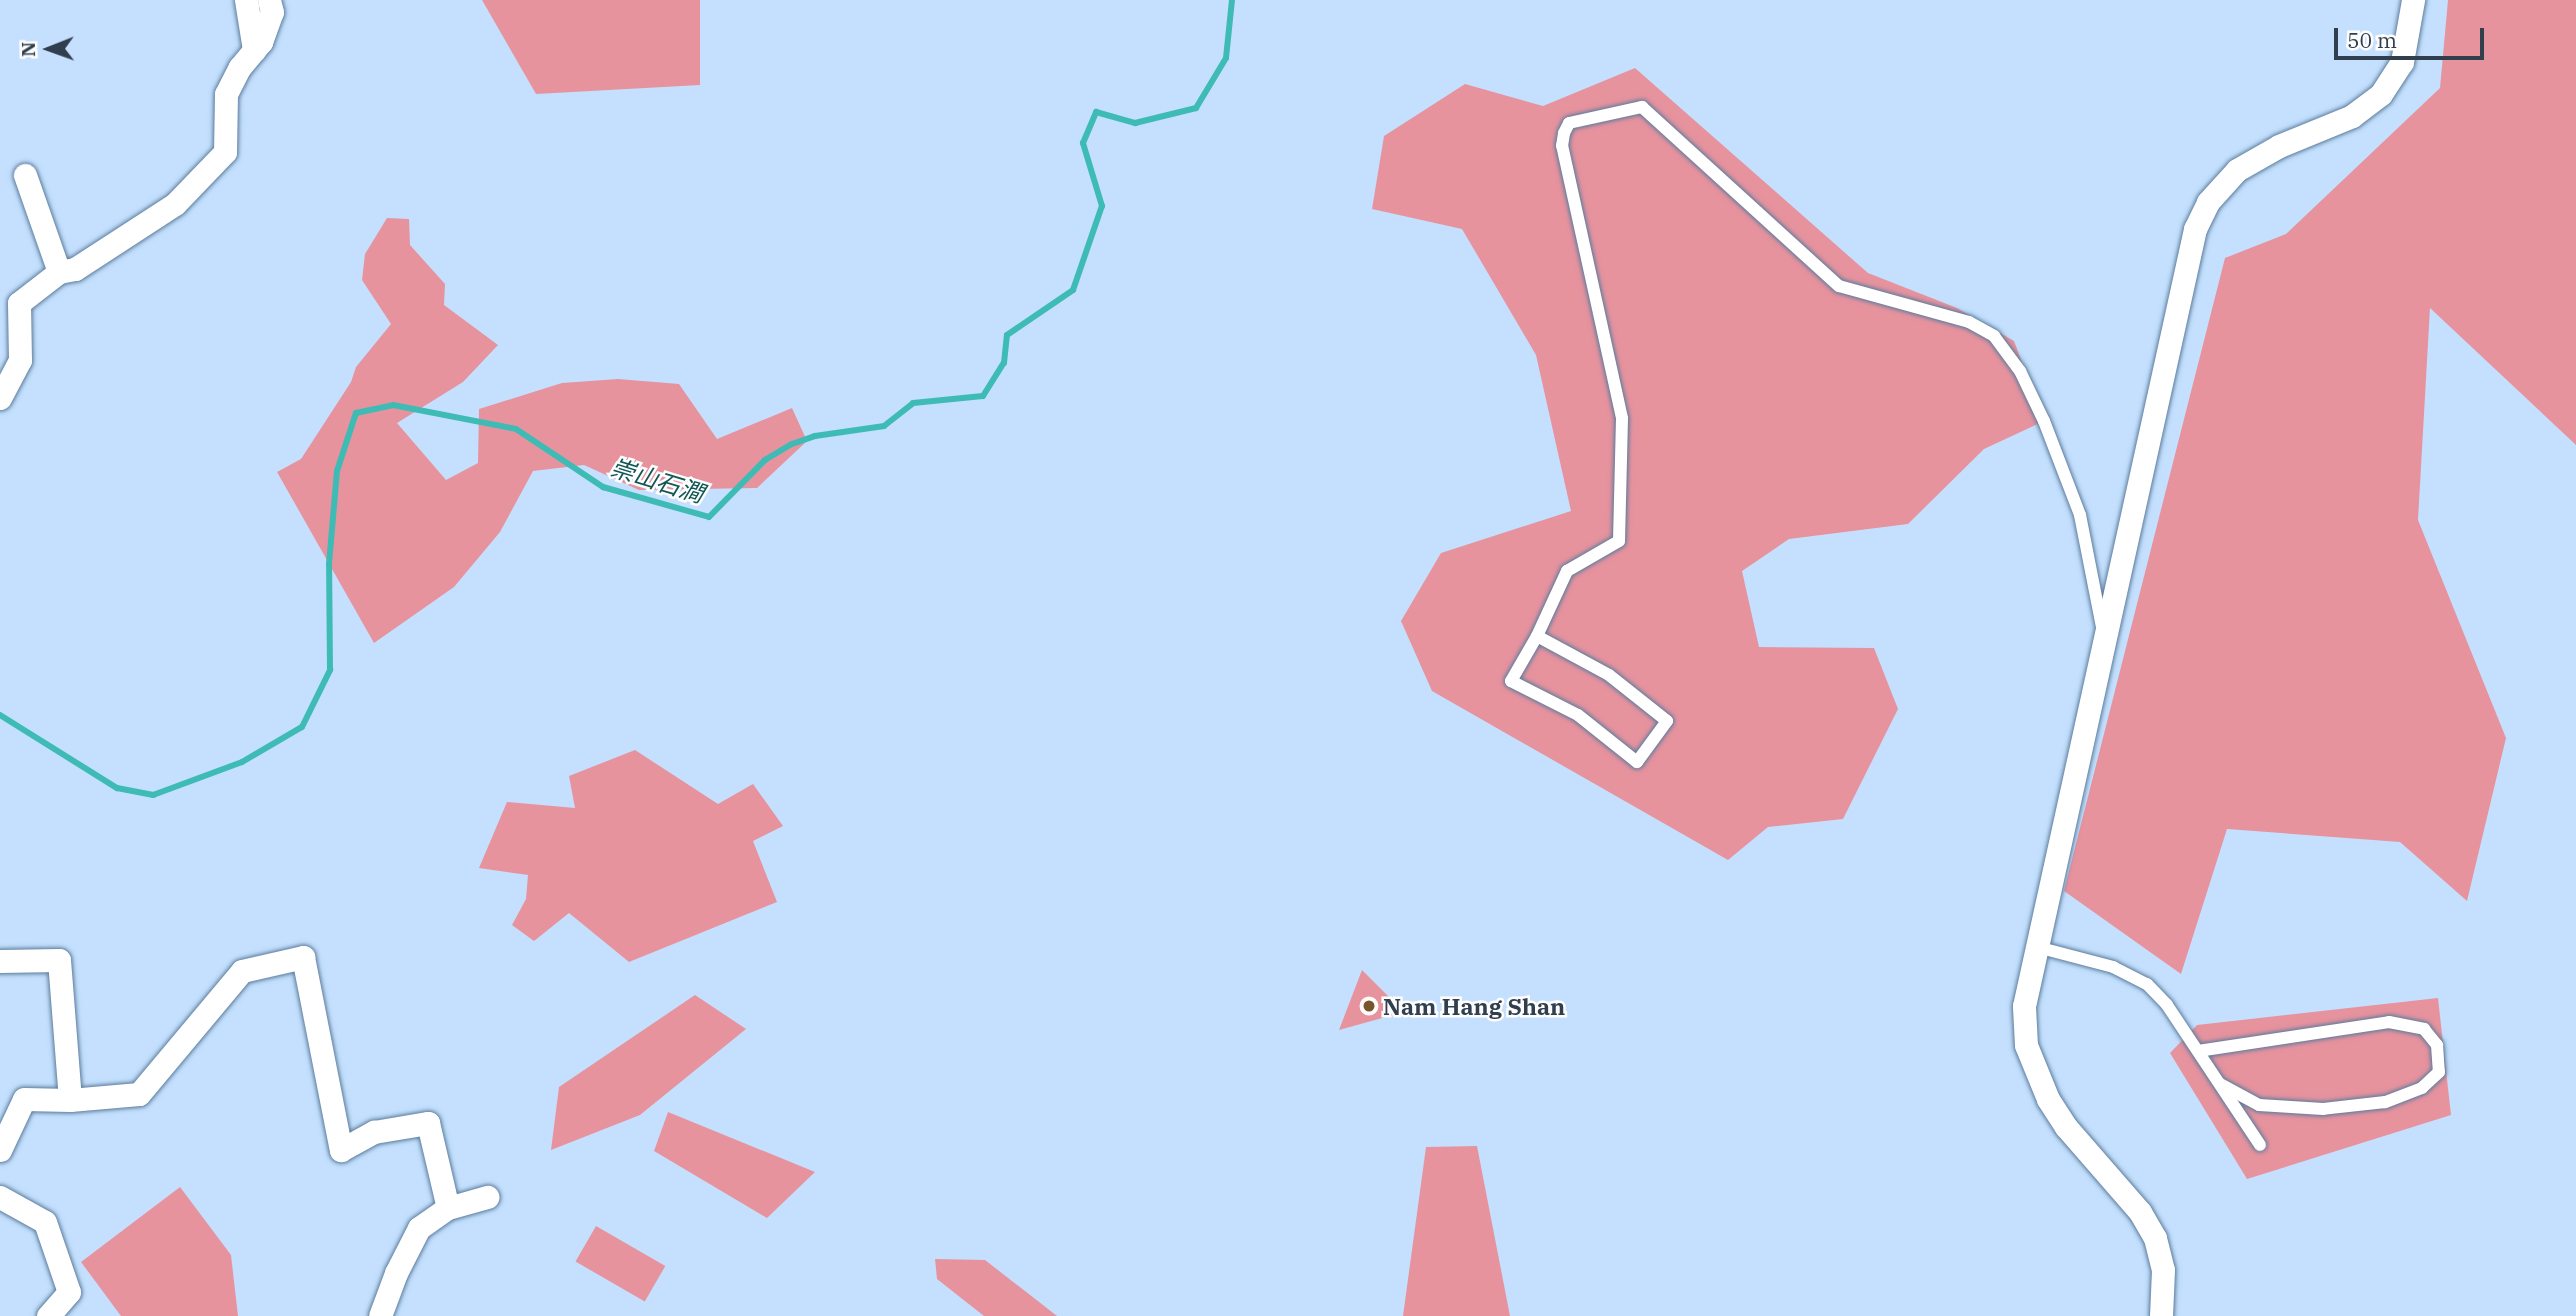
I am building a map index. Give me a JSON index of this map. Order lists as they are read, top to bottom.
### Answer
{
  "water": ["崇山石澗"],
  "places": ["Nam Hang Shan"],
  "scale_bar": "50 m",
  "north": "left"
}
